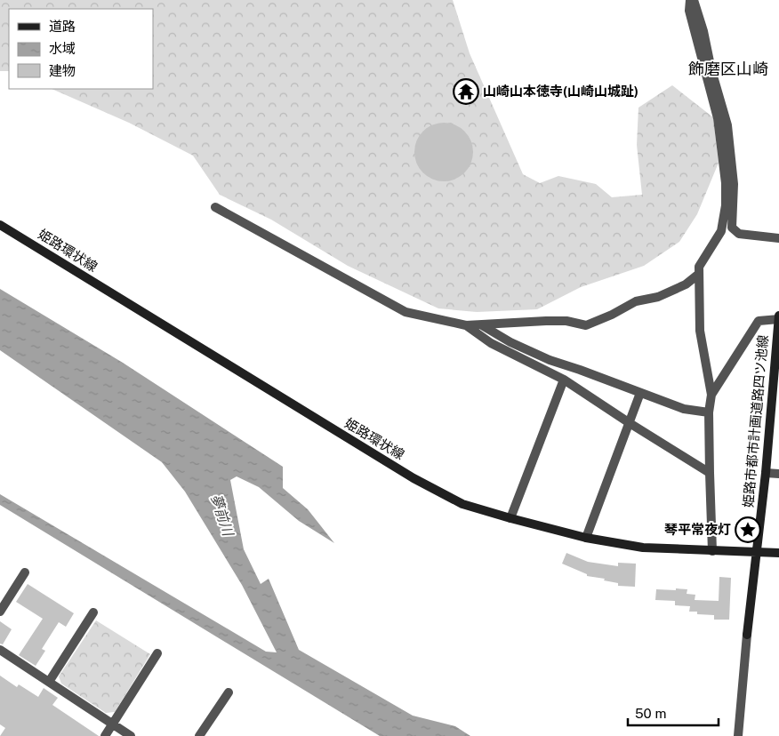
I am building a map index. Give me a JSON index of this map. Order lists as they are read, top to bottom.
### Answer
{
  "streets": {
    "main road": ["姫路環状線", "姫路市都市計画道路四ツ池線"]
  },
  "crossings": [
    ["姫路環状線", "姫路市都市計画道路四ツ池線"]
  ],
  "districts": ["飾磨区山崎"],
  "water": ["夢前川"],
  "places": {
    "temple": ["山崎山本徳寺(山崎山城趾)"],
    "place": ["琴平常夜灯"]
  },
  "legend": ["道路", "水域", "建物"],
  "scale_bar": "50 m"
}
